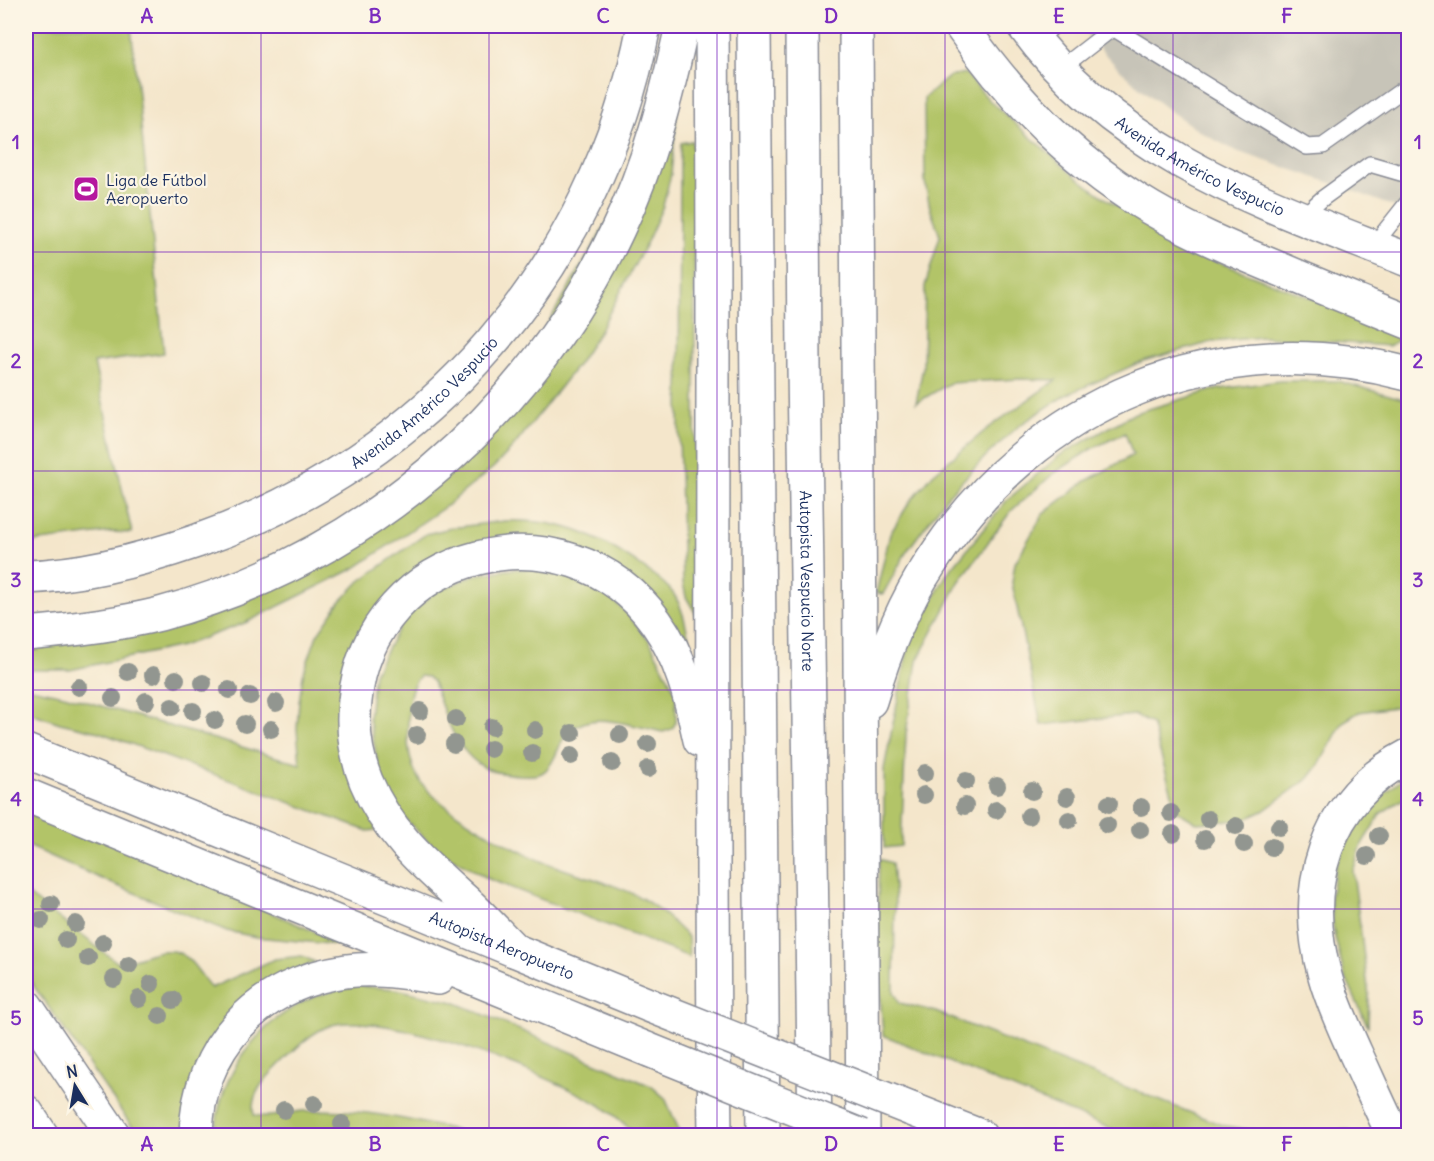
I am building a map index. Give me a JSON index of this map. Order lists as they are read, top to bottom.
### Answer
{
  "streets": {
    "main road": ["Avenida Américo Vespucio", "Autopista Vespucio Norte", "Autopista Aeropuerto"]
  },
  "places": {
    "sports": ["Liga de Fútbol Aeropuerto"]
  },
  "north": "top",
  "grid": {
    "columns": [
      "A",
      "B",
      "C",
      "D",
      "E",
      "F"
    ],
    "rows": [
      "1",
      "2",
      "3",
      "4",
      "5"
    ]
  }
}
